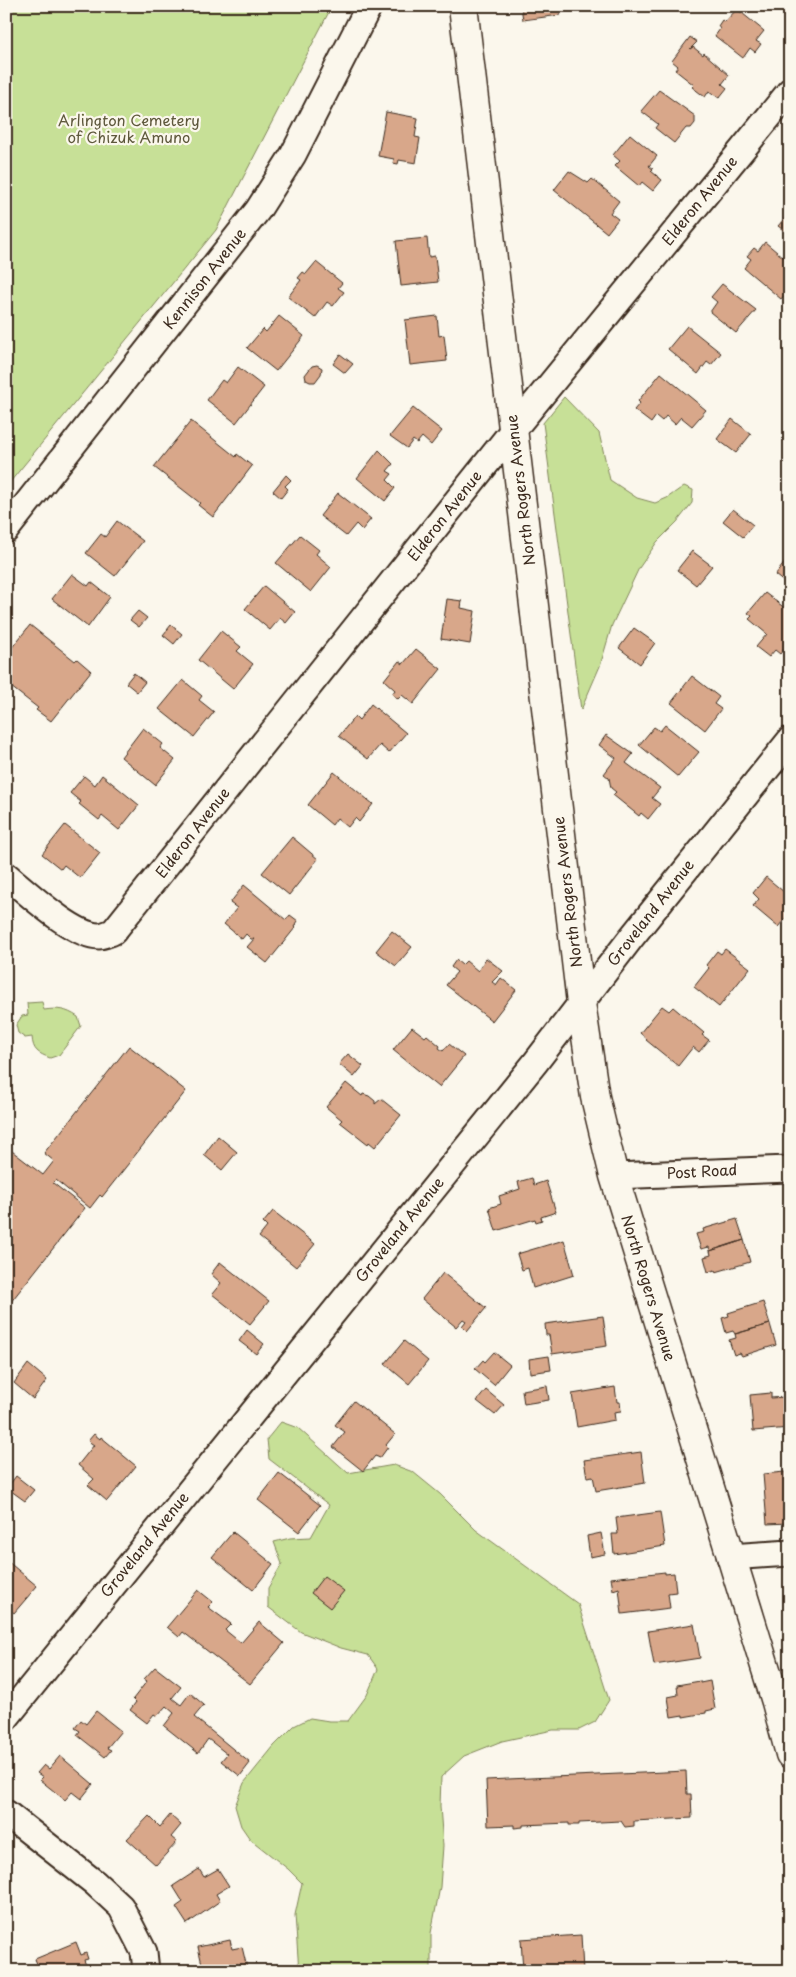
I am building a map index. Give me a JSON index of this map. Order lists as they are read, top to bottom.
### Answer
{
  "streets": {
    "street": [
      "Elderon Avenue",
      "Kennison Avenue",
      "North Rogers Avenue",
      "Groveland Avenue",
      "Post Road"
    ]
  },
  "crossings": [
    ["Elderon Avenue", "North Rogers Avenue"],
    ["North Rogers Avenue", "Groveland Avenue"],
    ["North Rogers Avenue", "Post Road"]
  ],
  "parks": ["Arlington Cemetery of Chizuk Amuno"]
}
